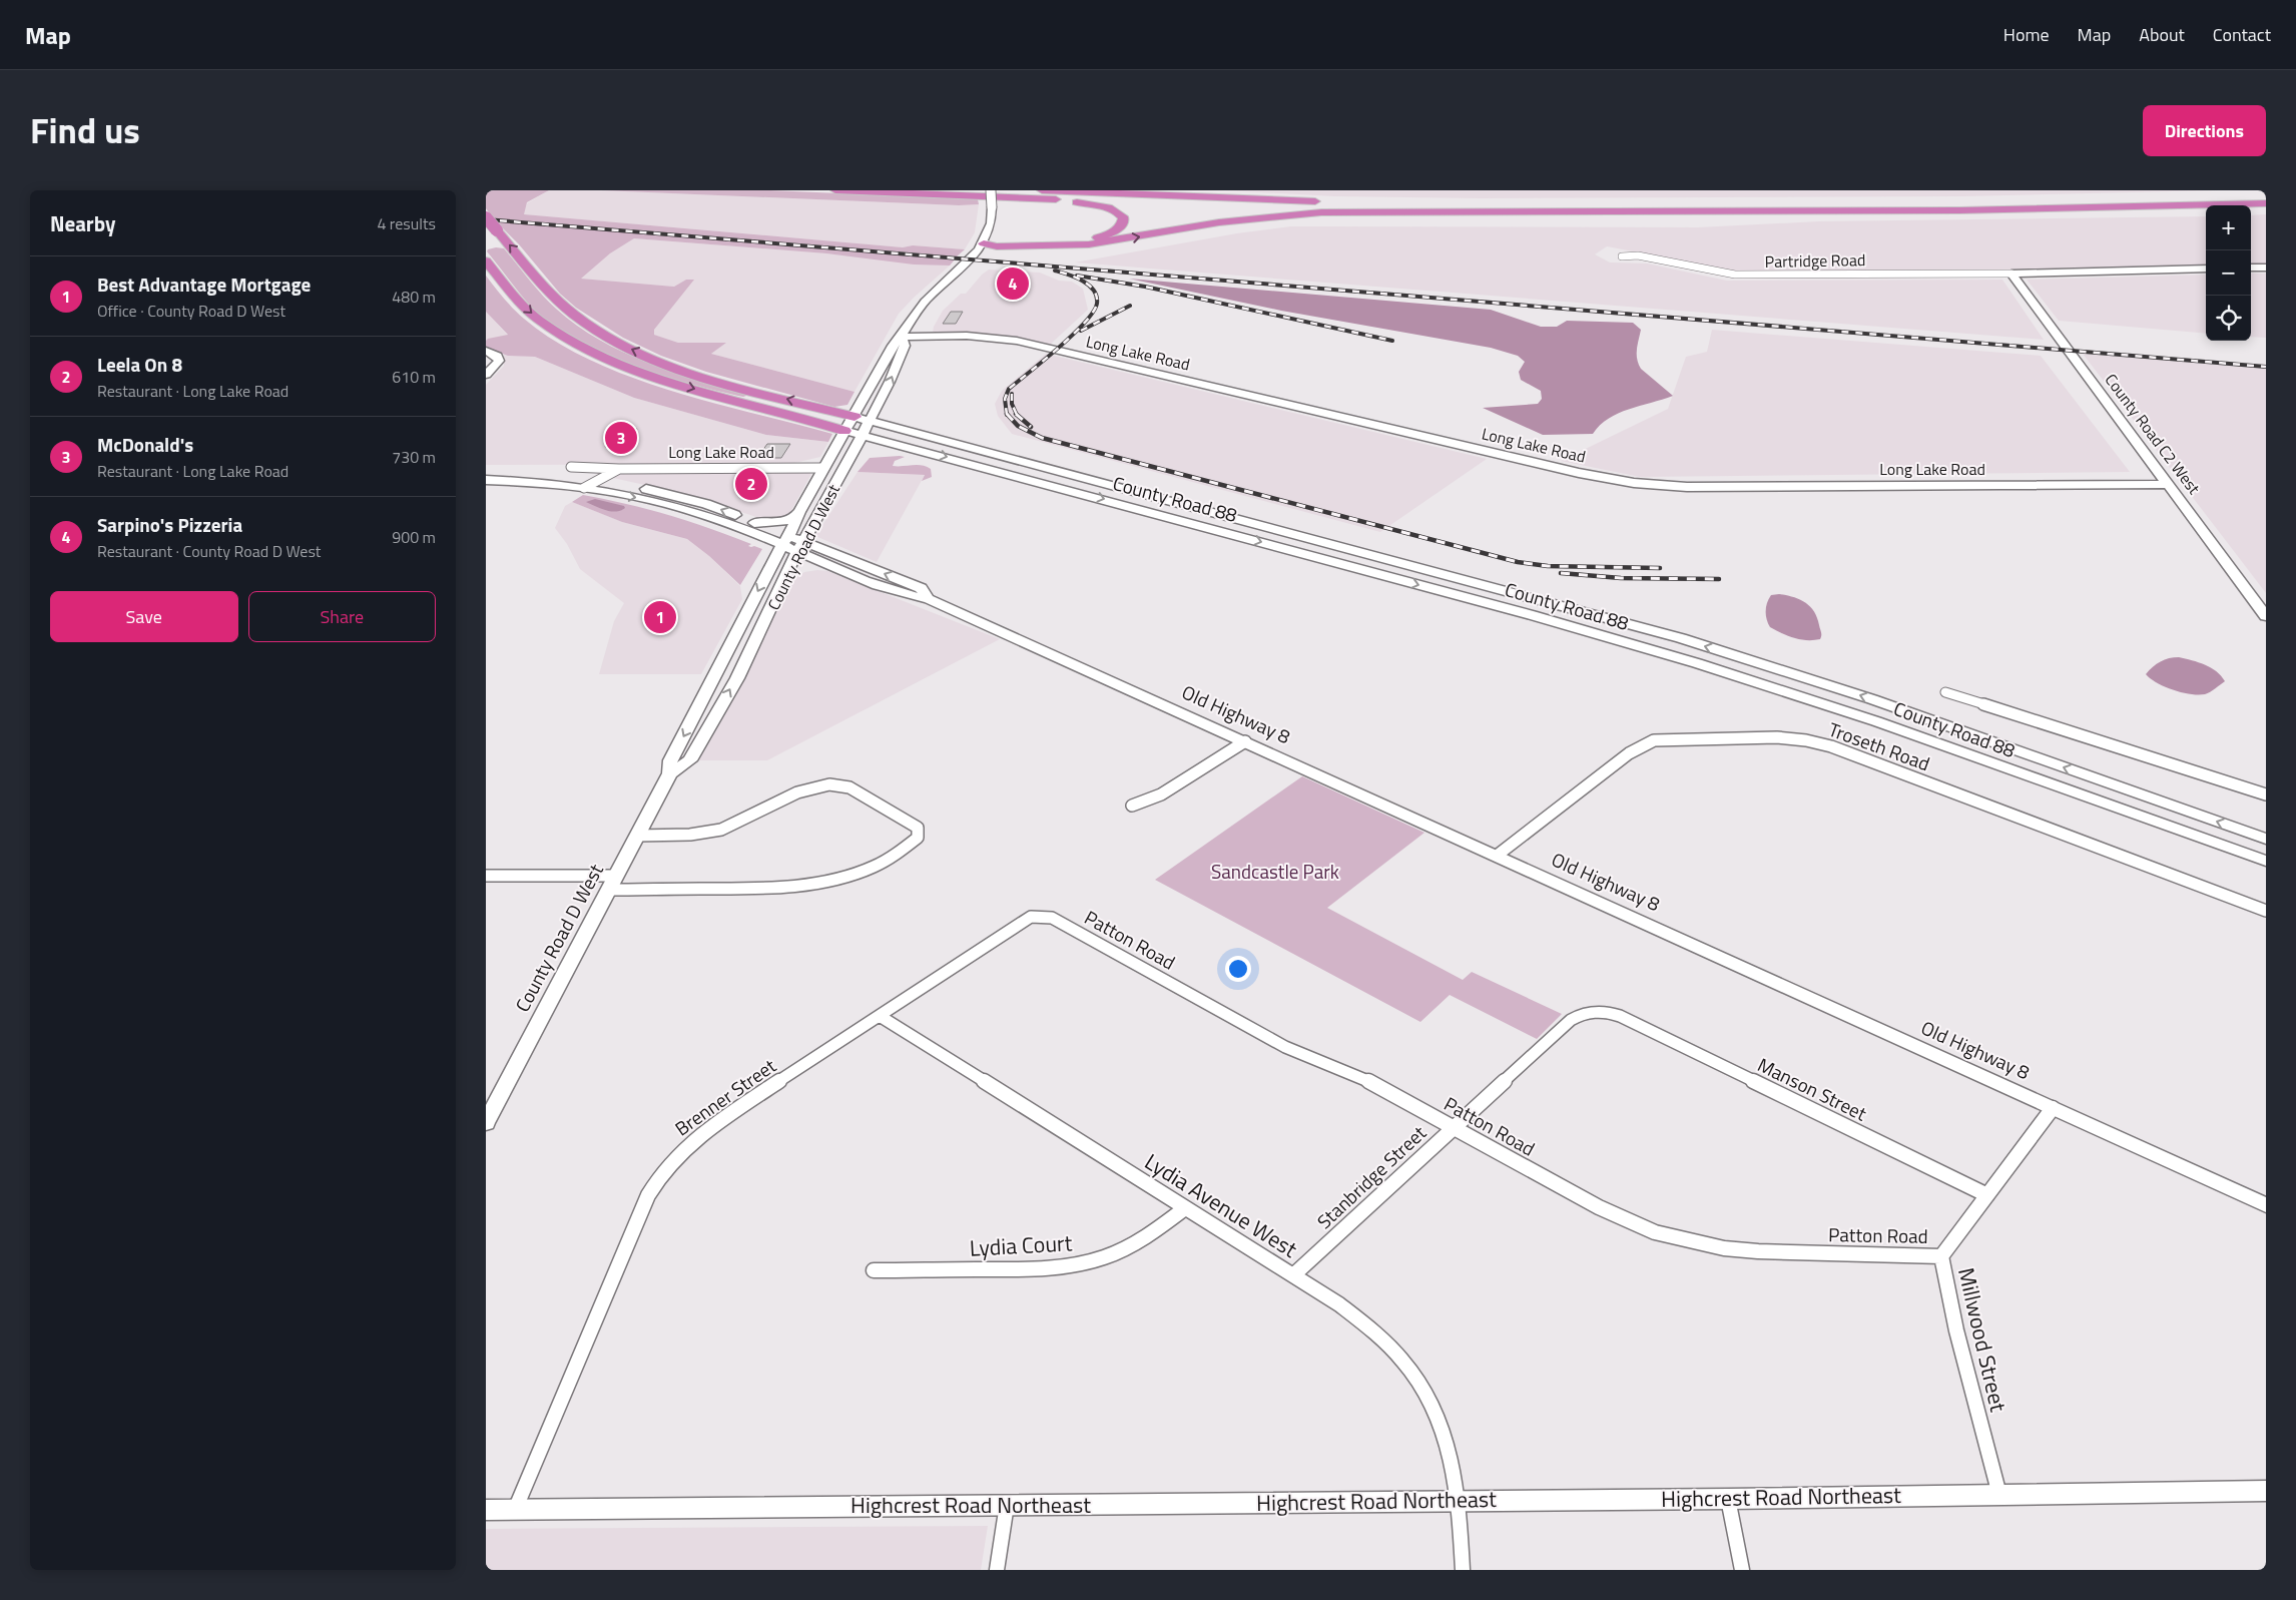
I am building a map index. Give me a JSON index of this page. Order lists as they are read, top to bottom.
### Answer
{
  "streets": {
    "main road": [
      "County Road C2 West",
      "County Road 88",
      "County Road D West",
      "Old Highway 8",
      "Highcrest Road Northeast"
    ],
    "street": [
      "Partridge Road",
      "Long Lake Road",
      "Troseth Road",
      "Patton Road",
      "Manson Street",
      "Brenner Street",
      "Stanbridge Street",
      "Lydia Avenue West",
      "Lydia Court",
      "Millwood Street"
    ]
  },
  "crossings": [
    ["Partridge Road", "County Road C2 West"],
    ["Long Lake Road", "County Road C2 West"],
    ["Long Lake Road", "County Road D West"],
    ["County Road 88", "County Road D West"],
    ["County Road D West", "Old Highway 8"],
    ["Old Highway 8", "Troseth Road"],
    ["Old Highway 8", "Millwood Street"],
    ["Patton Road", "Brenner Street"],
    ["Patton Road", "Stanbridge Street"],
    ["Patton Road", "Millwood Street"],
    ["Manson Street", "Stanbridge Street"],
    ["Manson Street", "Millwood Street"],
    ["Brenner Street", "Lydia Avenue West"],
    ["Brenner Street", "Highcrest Road Northeast"],
    ["Stanbridge Street", "Lydia Avenue West"],
    ["Lydia Avenue West", "Lydia Court"],
    ["Lydia Avenue West", "Highcrest Road Northeast"],
    ["Millwood Street", "Highcrest Road Northeast"]
  ],
  "parks": ["Sandcastle Park"],
  "page": {
    "header": "Map",
    "nav": [
      "Home",
      "Map",
      "About",
      "Contact"
    ],
    "title": "Find us",
    "buttons": [
      "Directions",
      ["Save", "Share"]
    ],
    "heading": ["Nearby", "4 results"],
    "map_buttons": ["+", "−"],
    "list": [
      {
        "mark": "1",
        "name": "Best Advantage Mortgage",
        "note": "Office · County Road D West",
        "value": "480 m"
      },
      {
        "mark": "2",
        "name": "Leela On 8",
        "note": "Restaurant · Long Lake Road",
        "value": "610 m"
      },
      {
        "mark": "3",
        "name": "McDonald's",
        "note": "Restaurant · Long Lake Road",
        "value": "730 m"
      },
      {
        "mark": "4",
        "name": "Sarpino's Pizzeria",
        "note": "Restaurant · County Road D West",
        "value": "900 m"
      }
    ],
    "pins": [
      "4",
      "3",
      "2",
      "1"
    ]
  }
}
